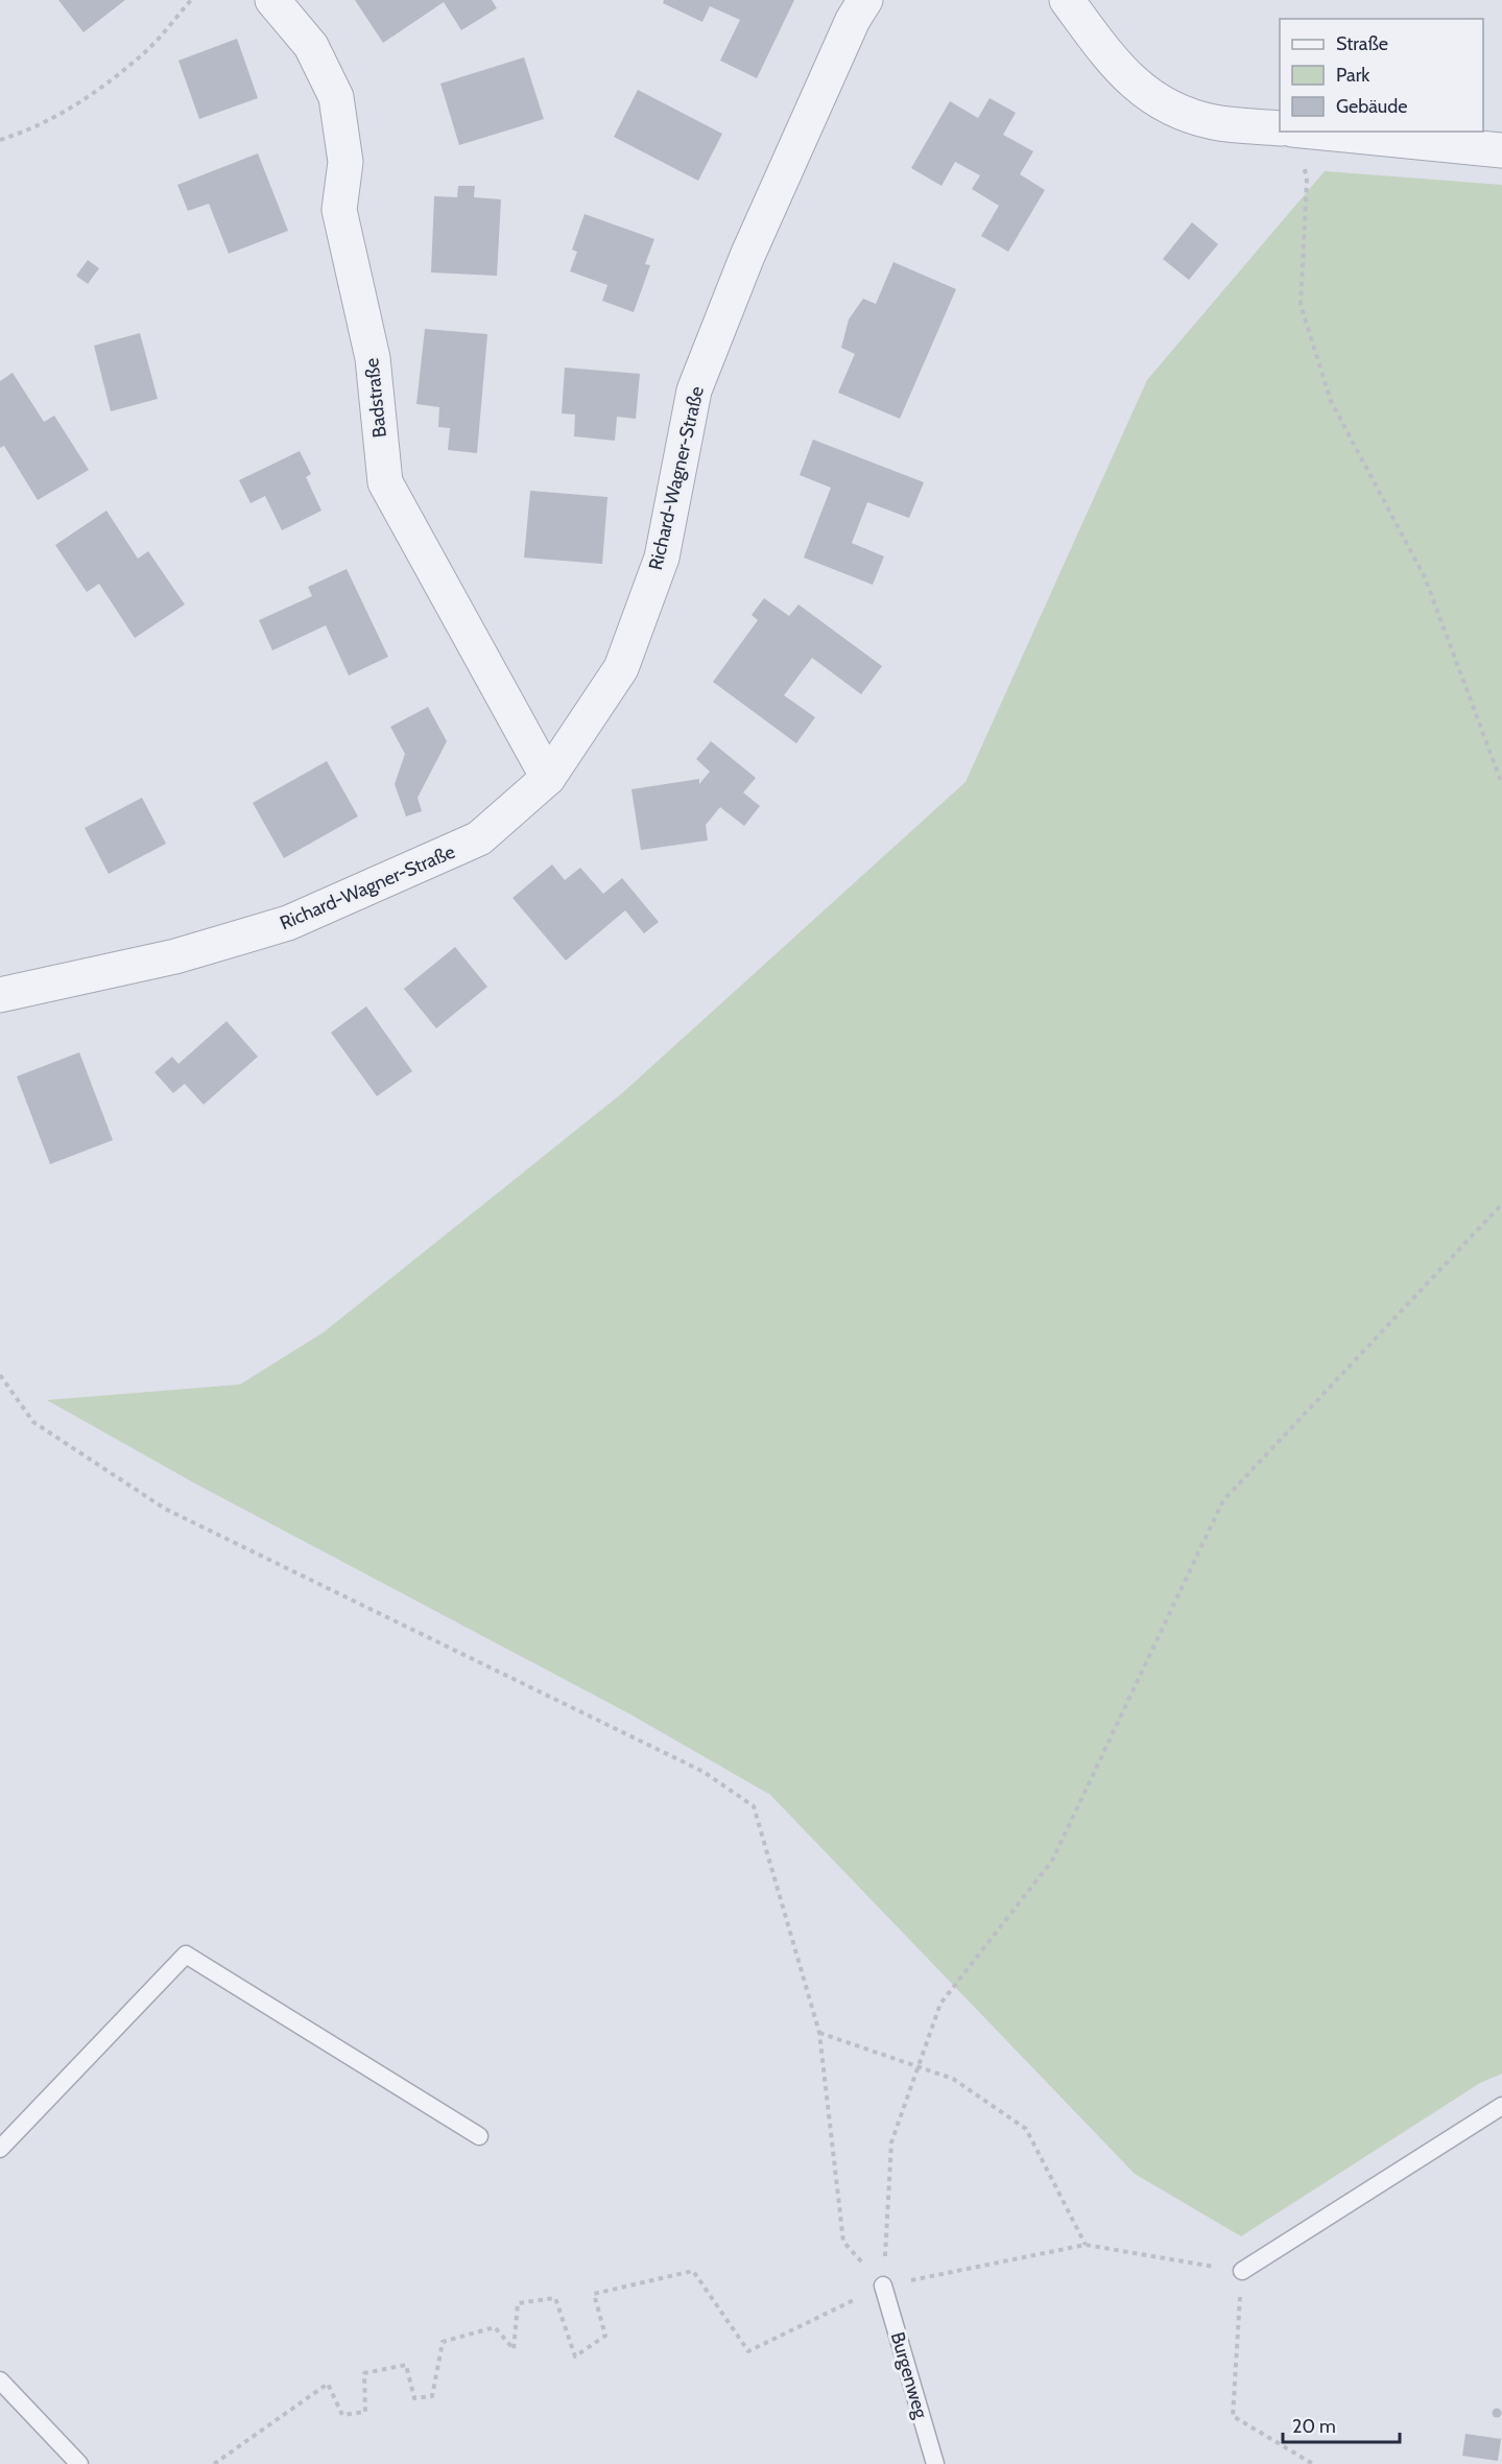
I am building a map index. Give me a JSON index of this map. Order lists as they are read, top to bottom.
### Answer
{
  "streets": {
    "street": ["Badstraße", "Richard-Wagner-Straße"],
    "lane": ["Burgenweg"]
  },
  "crossings": [
    ["Badstraße", "Richard-Wagner-Straße"]
  ],
  "legend": ["Straße", "Park", "Gebäude"],
  "scale_bar": "20 m"
}
